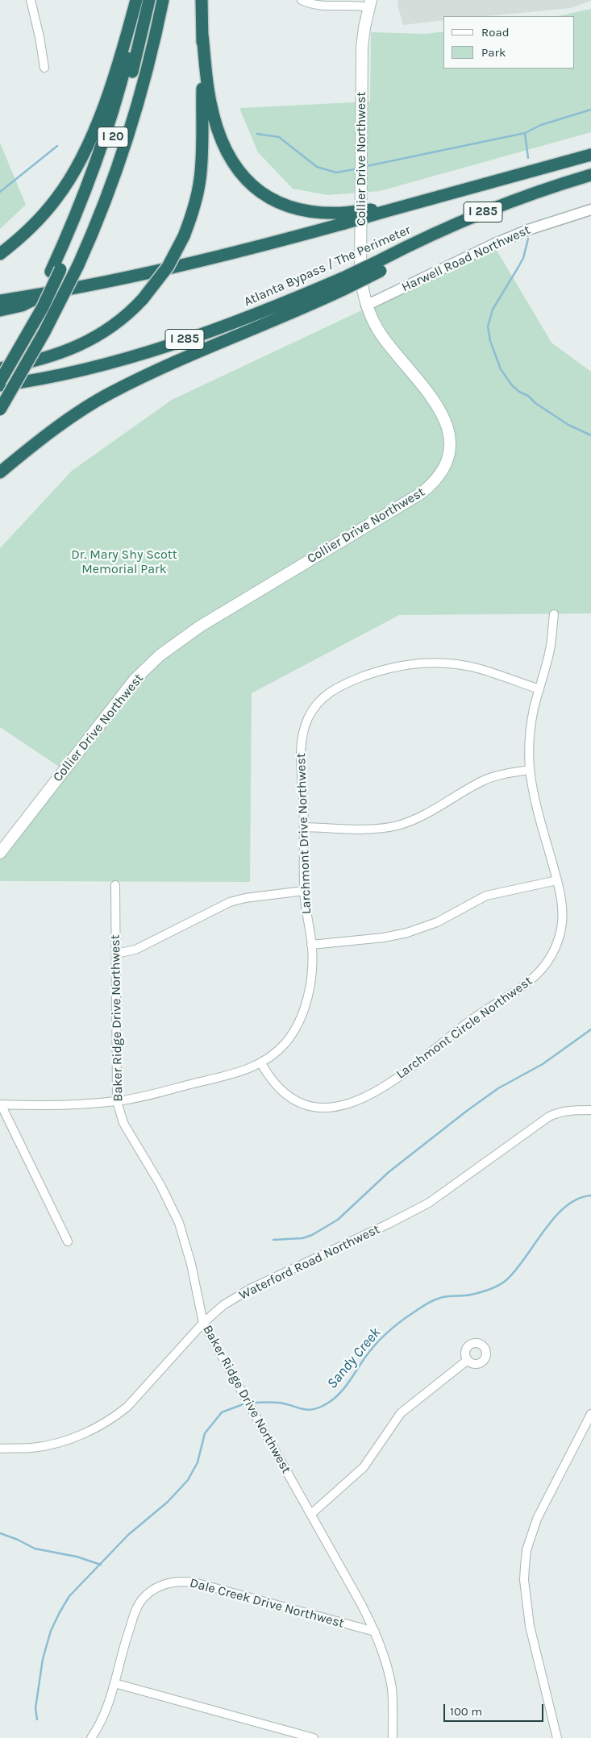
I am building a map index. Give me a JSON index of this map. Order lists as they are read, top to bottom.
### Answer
{
  "streets": {
    "highway": ["I 20", "I 285", "Atlanta Bypass / The Perimeter"],
    "main road": ["Collier Drive Northwest"],
    "street": [
      "Harwell Road Northwest",
      "Larchmont Drive Northwest",
      "Baker Ridge Drive Northwest",
      "Larchmont Circle Northwest",
      "Waterford Road Northwest",
      "Dale Creek Drive Northwest"
    ]
  },
  "crossings": [
    ["Collier Drive Northwest", "Harwell Road Northwest"],
    ["Larchmont Drive Northwest", "Baker Ridge Drive Northwest"],
    ["Larchmont Drive Northwest", "Larchmont Circle Northwest"],
    ["Baker Ridge Drive Northwest", "Waterford Road Northwest"],
    ["Baker Ridge Drive Northwest", "Dale Creek Drive Northwest"]
  ],
  "water": ["Sandy Creek"],
  "parks": ["Dr. Mary Shy Scott Memorial Park"],
  "legend": ["Road", "Park"],
  "scale_bar": "100 m"
}
